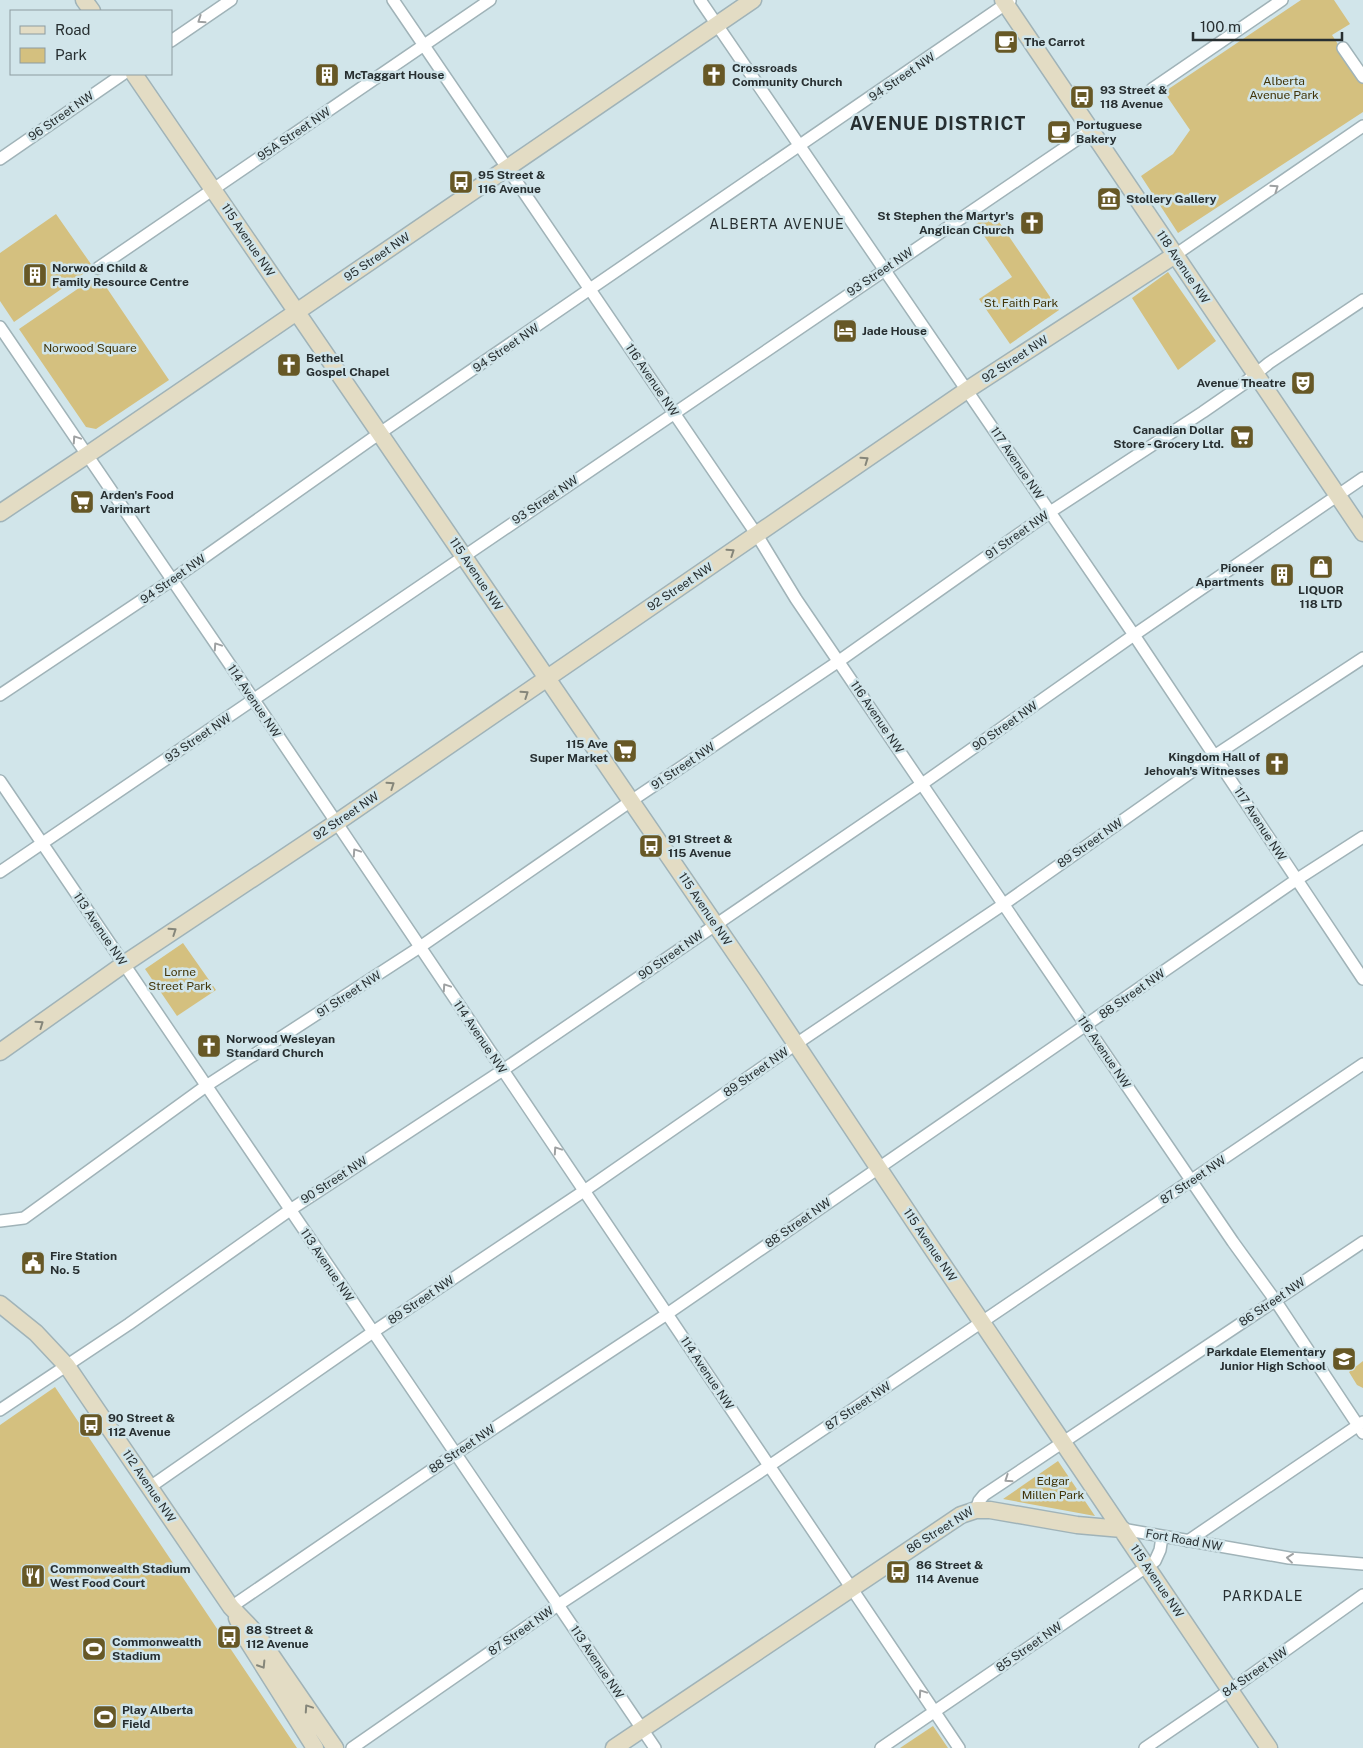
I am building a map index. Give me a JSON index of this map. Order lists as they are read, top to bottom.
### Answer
{
  "streets": {
    "street": [
      "94 Street NW",
      "96 Street NW",
      "95A Street NW",
      "115 Avenue NW",
      "95 Street NW",
      "118 Avenue NW",
      "93 Street NW",
      "92 Street NW",
      "116 Avenue NW",
      "117 Avenue NW",
      "91 Street NW",
      "114 Avenue NW",
      "90 Street NW",
      "89 Street NW",
      "113 Avenue NW",
      "88 Street NW",
      "87 Street NW",
      "86 Street NW",
      "112 Avenue NW",
      "Fort Road NW",
      "85 Street NW",
      "84 Street NW"
    ]
  },
  "crossings": [
    ["94 Street NW", "115 Avenue NW"],
    ["94 Street NW", "118 Avenue NW"],
    ["94 Street NW", "116 Avenue NW"],
    ["94 Street NW", "117 Avenue NW"],
    ["94 Street NW", "114 Avenue NW"],
    ["95A Street NW", "115 Avenue NW"],
    ["95A Street NW", "116 Avenue NW"],
    ["115 Avenue NW", "95 Street NW"],
    ["115 Avenue NW", "93 Street NW"],
    ["115 Avenue NW", "92 Street NW"],
    ["115 Avenue NW", "91 Street NW"],
    ["115 Avenue NW", "90 Street NW"],
    ["115 Avenue NW", "89 Street NW"],
    ["115 Avenue NW", "88 Street NW"],
    ["115 Avenue NW", "87 Street NW"],
    ["115 Avenue NW", "86 Street NW"],
    ["115 Avenue NW", "Fort Road NW"],
    ["115 Avenue NW", "85 Street NW"],
    ["115 Avenue NW", "84 Street NW"],
    ["95 Street NW", "116 Avenue NW"],
    ["95 Street NW", "117 Avenue NW"],
    ["95 Street NW", "114 Avenue NW"],
    ["118 Avenue NW", "93 Street NW"],
    ["118 Avenue NW", "92 Street NW"],
    ["118 Avenue NW", "91 Street NW"],
    ["118 Avenue NW", "90 Street NW"],
    ["93 Street NW", "116 Avenue NW"],
    ["93 Street NW", "117 Avenue NW"],
    ["93 Street NW", "114 Avenue NW"],
    ["93 Street NW", "113 Avenue NW"],
    ["92 Street NW", "116 Avenue NW"],
    ["92 Street NW", "117 Avenue NW"],
    ["92 Street NW", "114 Avenue NW"],
    ["92 Street NW", "113 Avenue NW"],
    ["116 Avenue NW", "91 Street NW"],
    ["116 Avenue NW", "90 Street NW"],
    ["116 Avenue NW", "89 Street NW"],
    ["116 Avenue NW", "88 Street NW"],
    ["116 Avenue NW", "87 Street NW"],
    ["116 Avenue NW", "86 Street NW"],
    ["117 Avenue NW", "91 Street NW"],
    ["117 Avenue NW", "90 Street NW"],
    ["117 Avenue NW", "89 Street NW"],
    ["117 Avenue NW", "88 Street NW"],
    ["91 Street NW", "114 Avenue NW"],
    ["91 Street NW", "113 Avenue NW"],
    ["114 Avenue NW", "90 Street NW"],
    ["114 Avenue NW", "89 Street NW"],
    ["114 Avenue NW", "88 Street NW"],
    ["114 Avenue NW", "87 Street NW"],
    ["114 Avenue NW", "86 Street NW"],
    ["114 Avenue NW", "85 Street NW"],
    ["90 Street NW", "113 Avenue NW"],
    ["90 Street NW", "112 Avenue NW"],
    ["89 Street NW", "113 Avenue NW"],
    ["89 Street NW", "112 Avenue NW"],
    ["113 Avenue NW", "88 Street NW"],
    ["113 Avenue NW", "87 Street NW"],
    ["113 Avenue NW", "86 Street NW"],
    ["88 Street NW", "112 Avenue NW"],
    ["86 Street NW", "Fort Road NW"],
    ["Fort Road NW", "85 Street NW"]
  ],
  "one_way": ["92 Street NW", "114 Avenue NW", "Fort Road NW"],
  "districts": ["AVENUE DISTRICT", "ALBERTA AVENUE", "PARKDALE"],
  "parks": [
    "Alberta Avenue Park",
    "St. Faith Park",
    "Norwood Square",
    "Lorne Street Park",
    "Edgar Millen Park"
  ],
  "places": {
    "cafe": ["The Carrot", "Portuguese Bakery"],
    "building": ["McTaggart House", "Norwood Child & Family Resource Centre", "Pioneer Apartments"],
    "church": [
      "Crossroads Community Church",
      "St Stephen the Martyr's Anglican Church",
      "Bethel Gospel Chapel",
      "Kingdom Hall of Jehovah's Witnesses",
      "Norwood Wesleyan Standard Church"
    ],
    "bus stop": [
      "93 Street & 118 Avenue",
      "95 Street & 116 Avenue",
      "91 Street & 115 Avenue",
      "90 Street & 112 Avenue",
      "86 Street & 114 Avenue",
      "88 Street & 112 Avenue"
    ],
    "museum": ["Stollery Gallery"],
    "hotel": ["Jade House"],
    "theatre": ["Avenue Theatre"],
    "supermarket": ["Canadian Dollar Store - Grocery Ltd.", "Arden's Food Varimart", "115 Ave Super Market"],
    "shop": ["LIQUOR 118 LTD"],
    "public building": ["Fire Station No. 5"],
    "school or university": ["Parkdale Elementary Junior High School"],
    "restaurant": ["Commonwealth Stadium West Food Court"],
    "sports": ["Commonwealth Stadium", "Play Alberta Field"]
  },
  "legend": ["Road", "Park"],
  "scale_bar": "100 m"
}
